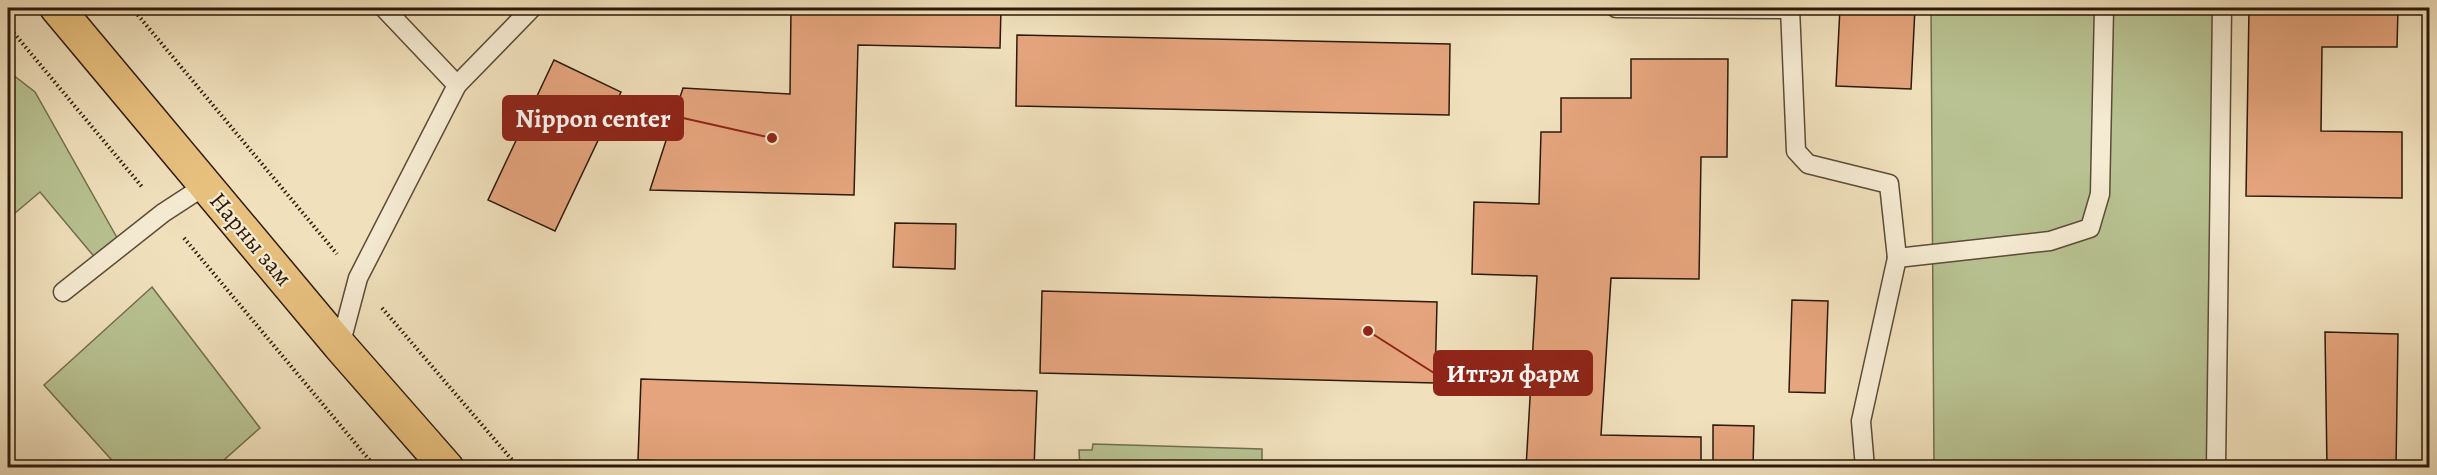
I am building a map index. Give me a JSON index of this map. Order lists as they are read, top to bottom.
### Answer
{
  "streets": {
    "main road": ["Нарны зам"]
  },
  "places": ["Nippon center", "Итгэл фарм"]
}
